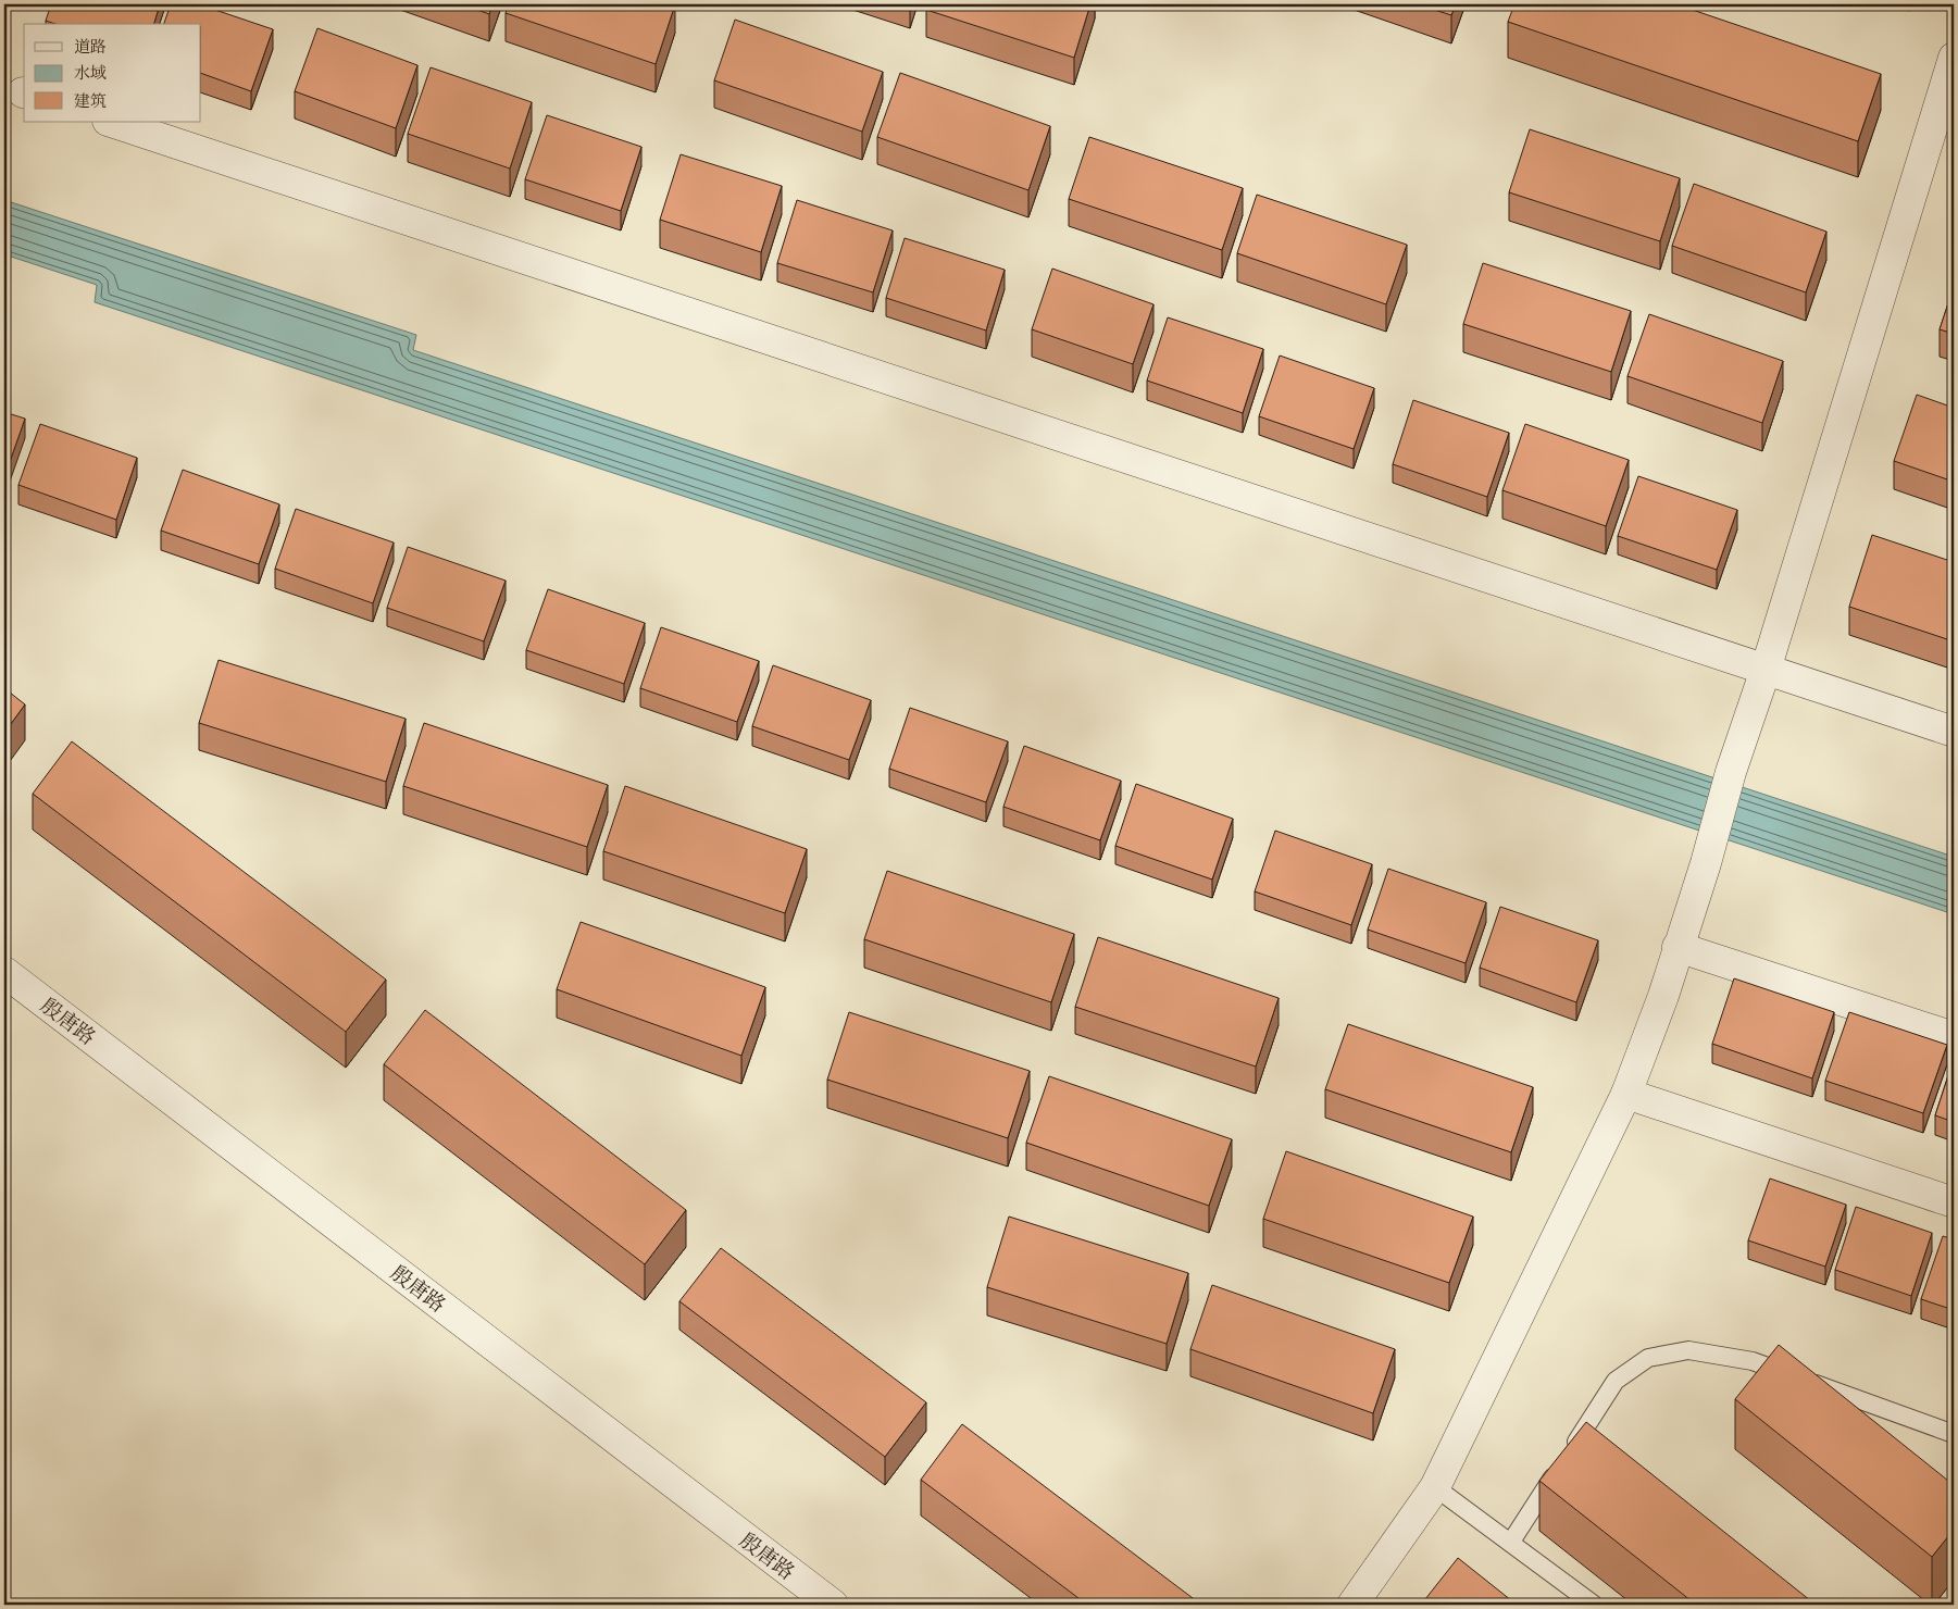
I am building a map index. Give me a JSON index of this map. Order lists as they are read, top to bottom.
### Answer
{
  "streets": {
    "street": ["殷唐路"]
  },
  "legend": ["道路", "水域", "建筑"]
}
